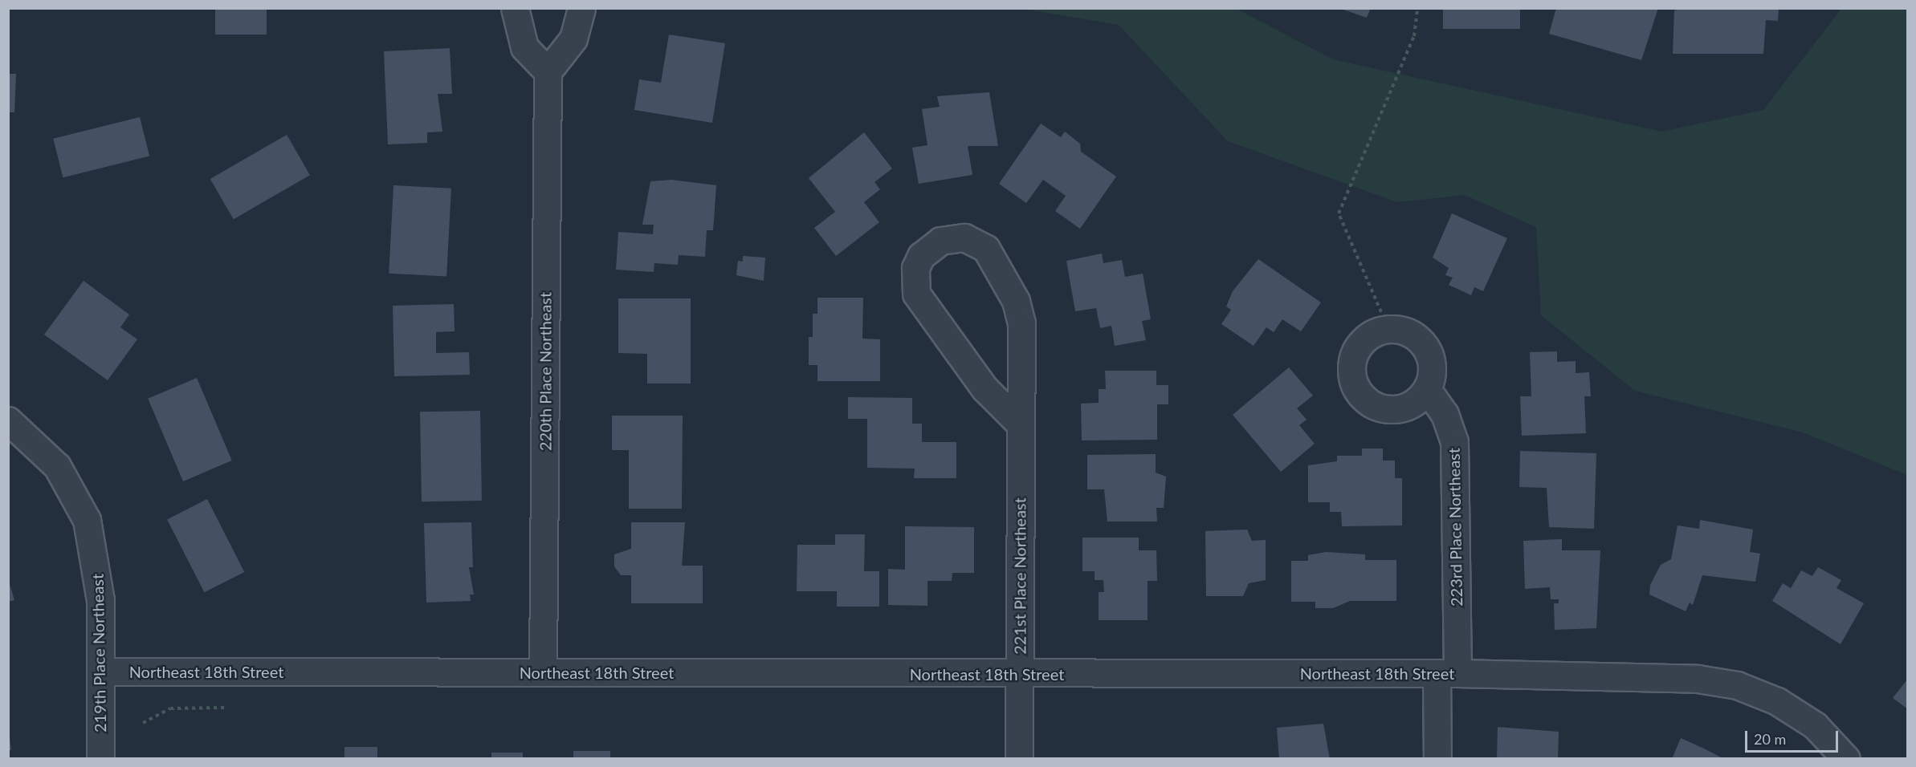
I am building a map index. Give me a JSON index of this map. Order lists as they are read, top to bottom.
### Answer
{
  "streets": {
    "street": [
      "220th Place Northeast",
      "223rd Place Northeast",
      "221st Place Northeast",
      "219th Place Northeast",
      "Northeast 18th Street"
    ]
  },
  "crossings": [
    ["220th Place Northeast", "Northeast 18th Street"],
    ["223rd Place Northeast", "Northeast 18th Street"],
    ["221st Place Northeast", "Northeast 18th Street"],
    ["219th Place Northeast", "Northeast 18th Street"]
  ],
  "scale_bar": "20 m"
}
